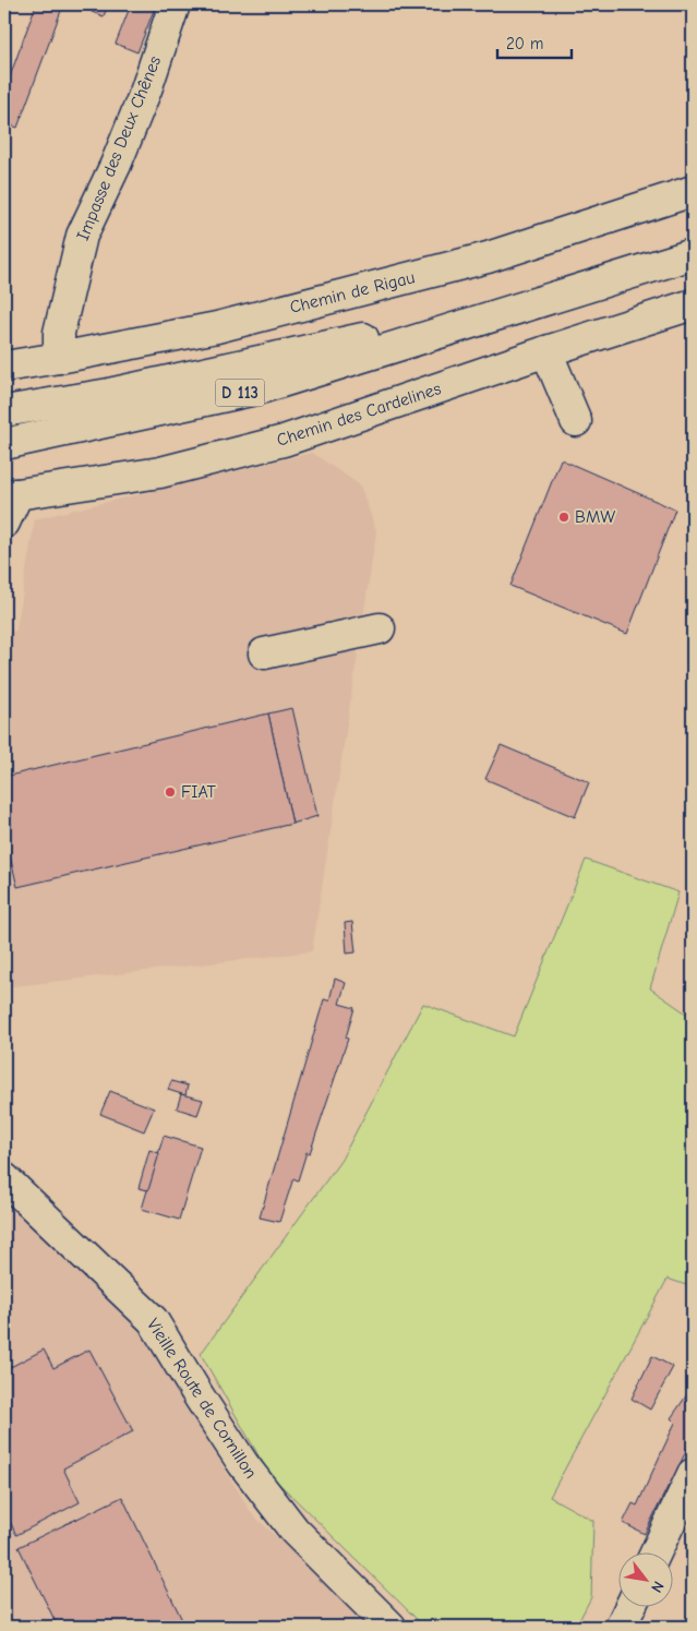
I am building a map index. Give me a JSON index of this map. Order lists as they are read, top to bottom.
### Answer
{
  "streets": {
    "street": [
      "Impasse des Deux Chênes",
      "Chemin de Rigau",
      "D 113",
      "Chemin des Cardelines",
      "Vieille Route de Cornillon"
    ]
  },
  "crossings": [
    ["Impasse des Deux Chênes", "Chemin de Rigau"]
  ],
  "places": ["BMW", "FIAT"],
  "scale_bar": "20 m",
  "north": "bottom right"
}
